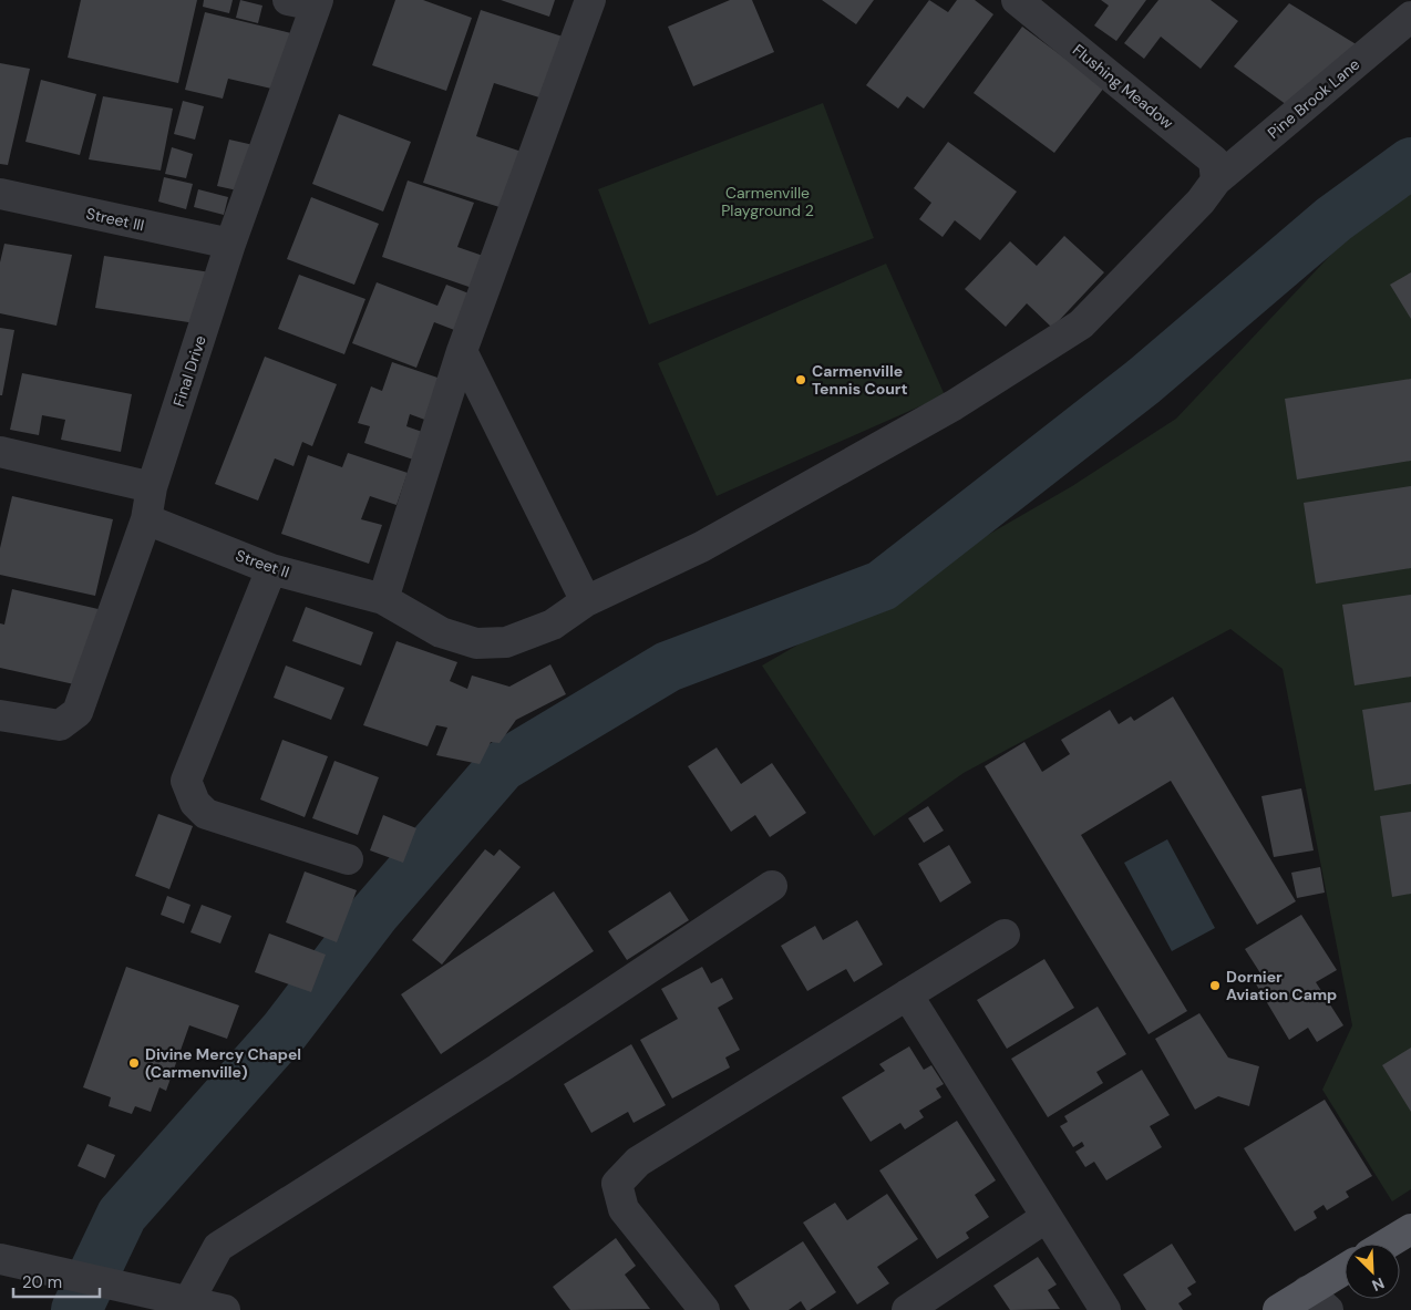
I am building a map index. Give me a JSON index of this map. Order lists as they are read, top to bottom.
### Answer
{
  "streets": {
    "street": [
      "Flushing Meadow",
      "Pine Brook Lane",
      "Street III",
      "Final Drive",
      "Street II"
    ]
  },
  "crossings": [
    ["Flushing Meadow", "Pine Brook Lane"],
    ["Pine Brook Lane", "Street II"],
    ["Street III", "Final Drive"],
    ["Final Drive", "Street II"]
  ],
  "parks": ["Carmenville Playground 2"],
  "places": ["Carmenville Tennis Court", "Dornier Aviation Camp", "Divine Mercy Chapel (Carmenville)"],
  "scale_bar": "20 m",
  "north": "bottom right"
}
